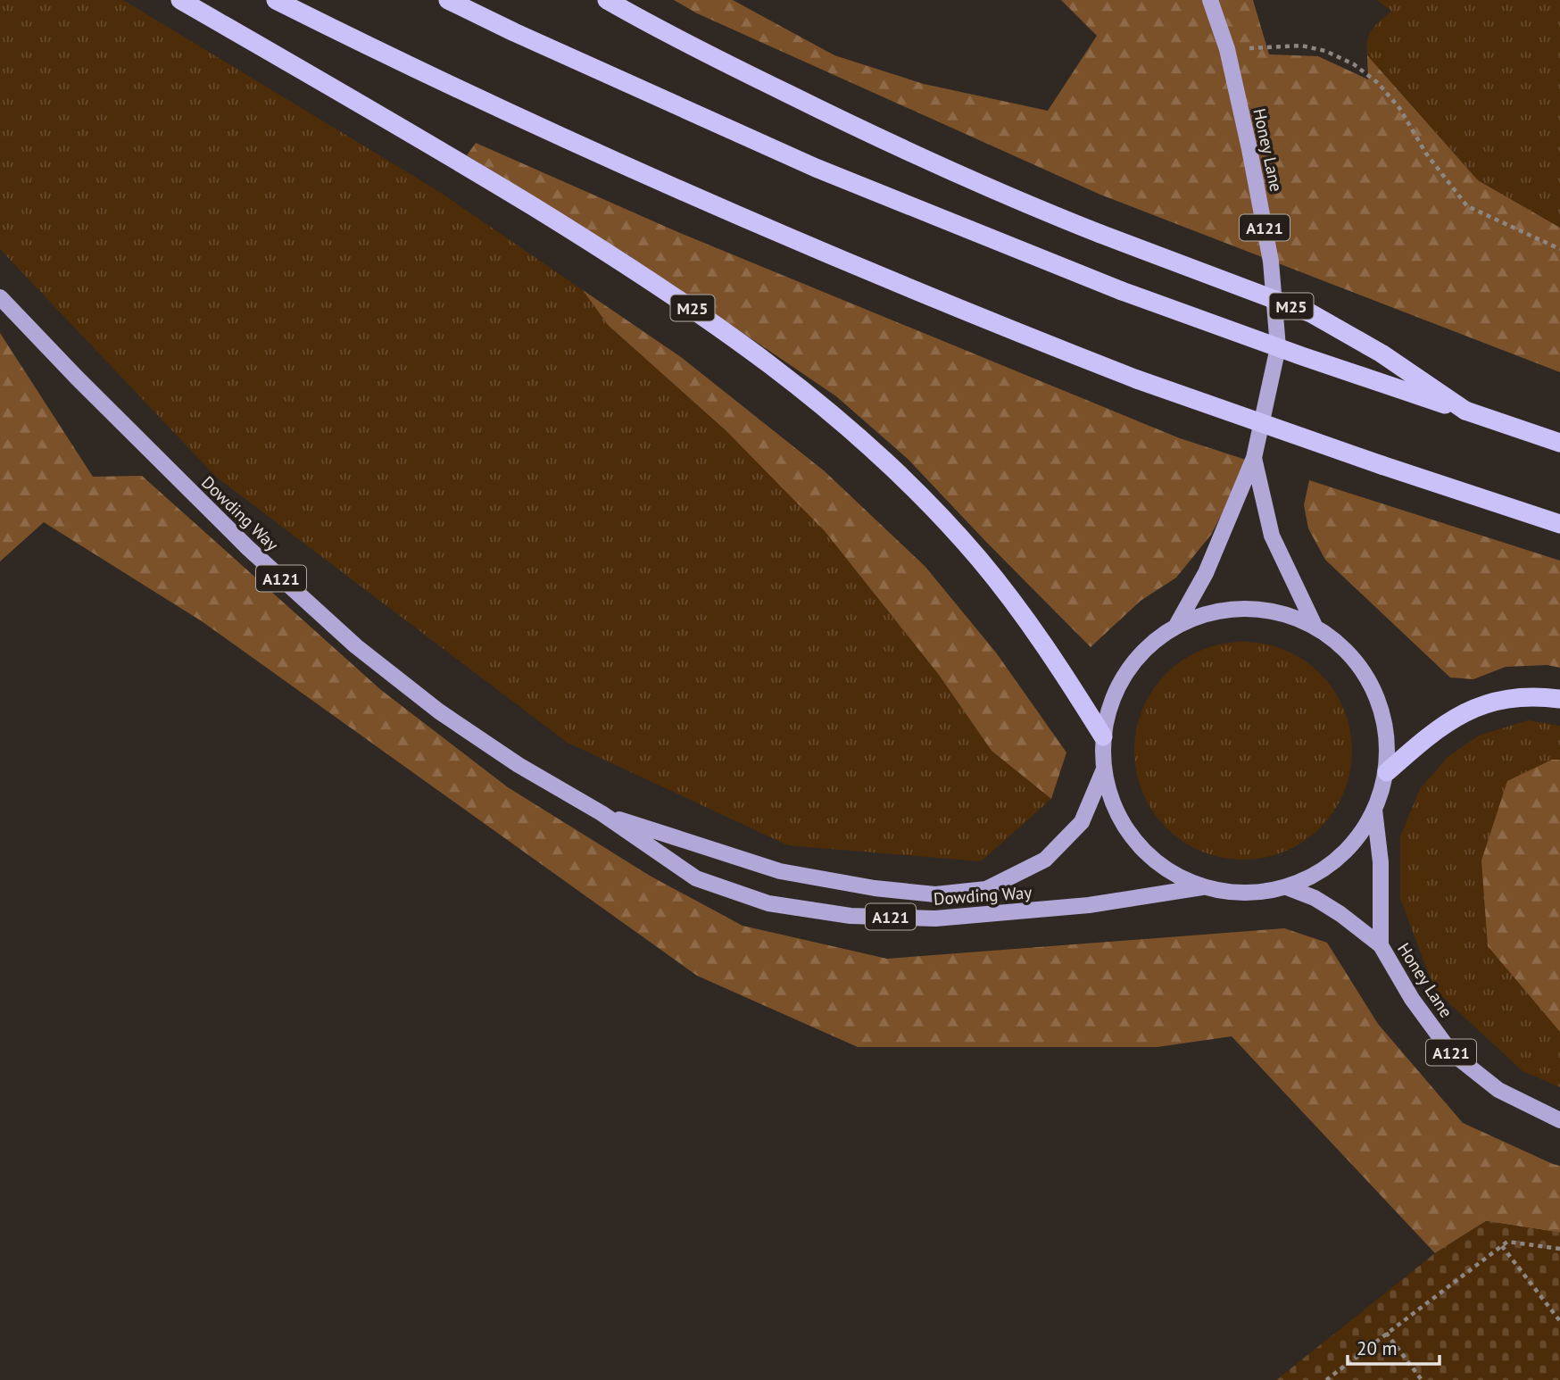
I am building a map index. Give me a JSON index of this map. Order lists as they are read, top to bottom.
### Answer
{
  "streets": {
    "highway": ["M25"],
    "main road": ["Honey Lane", "A121", "Dowding Way"]
  },
  "scale_bar": "20 m"
}
